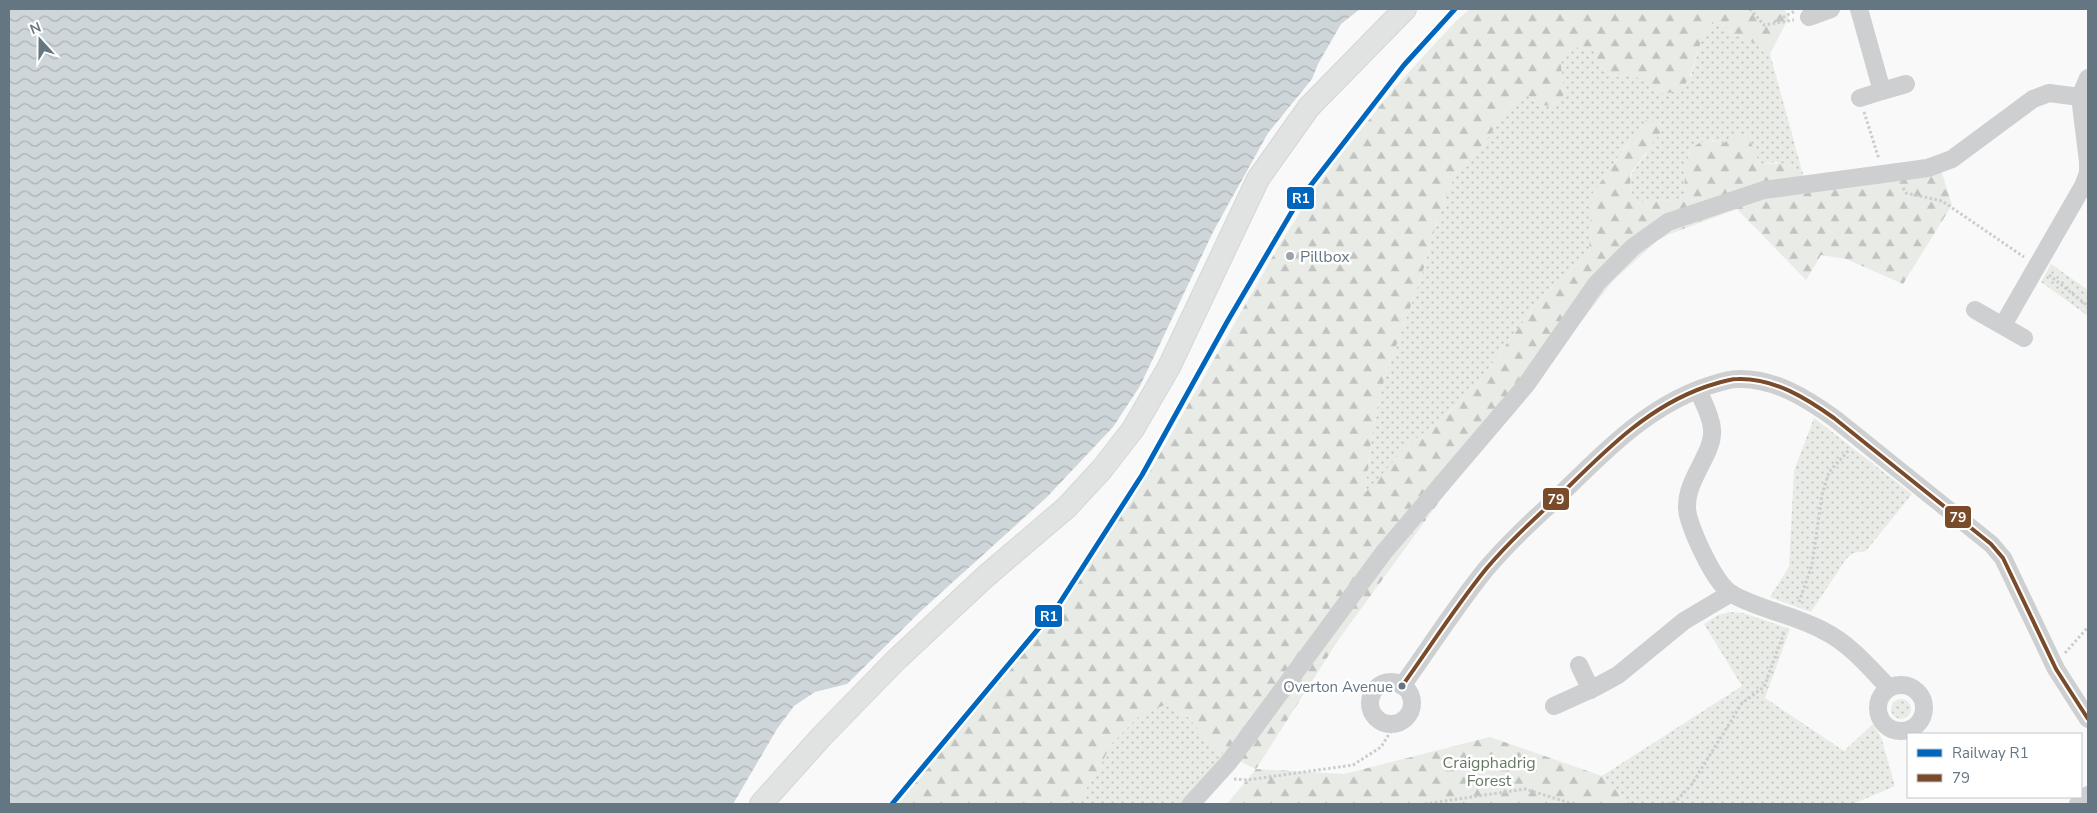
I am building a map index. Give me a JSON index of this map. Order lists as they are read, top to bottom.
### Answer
{
  "parks": ["Craigphadrig Forest"],
  "places": ["Pillbox", "Overton Avenue"],
  "lines": ["rail line R1", "transit line 79"],
  "legend": ["Railway R1", "79"],
  "north": "top"
}
